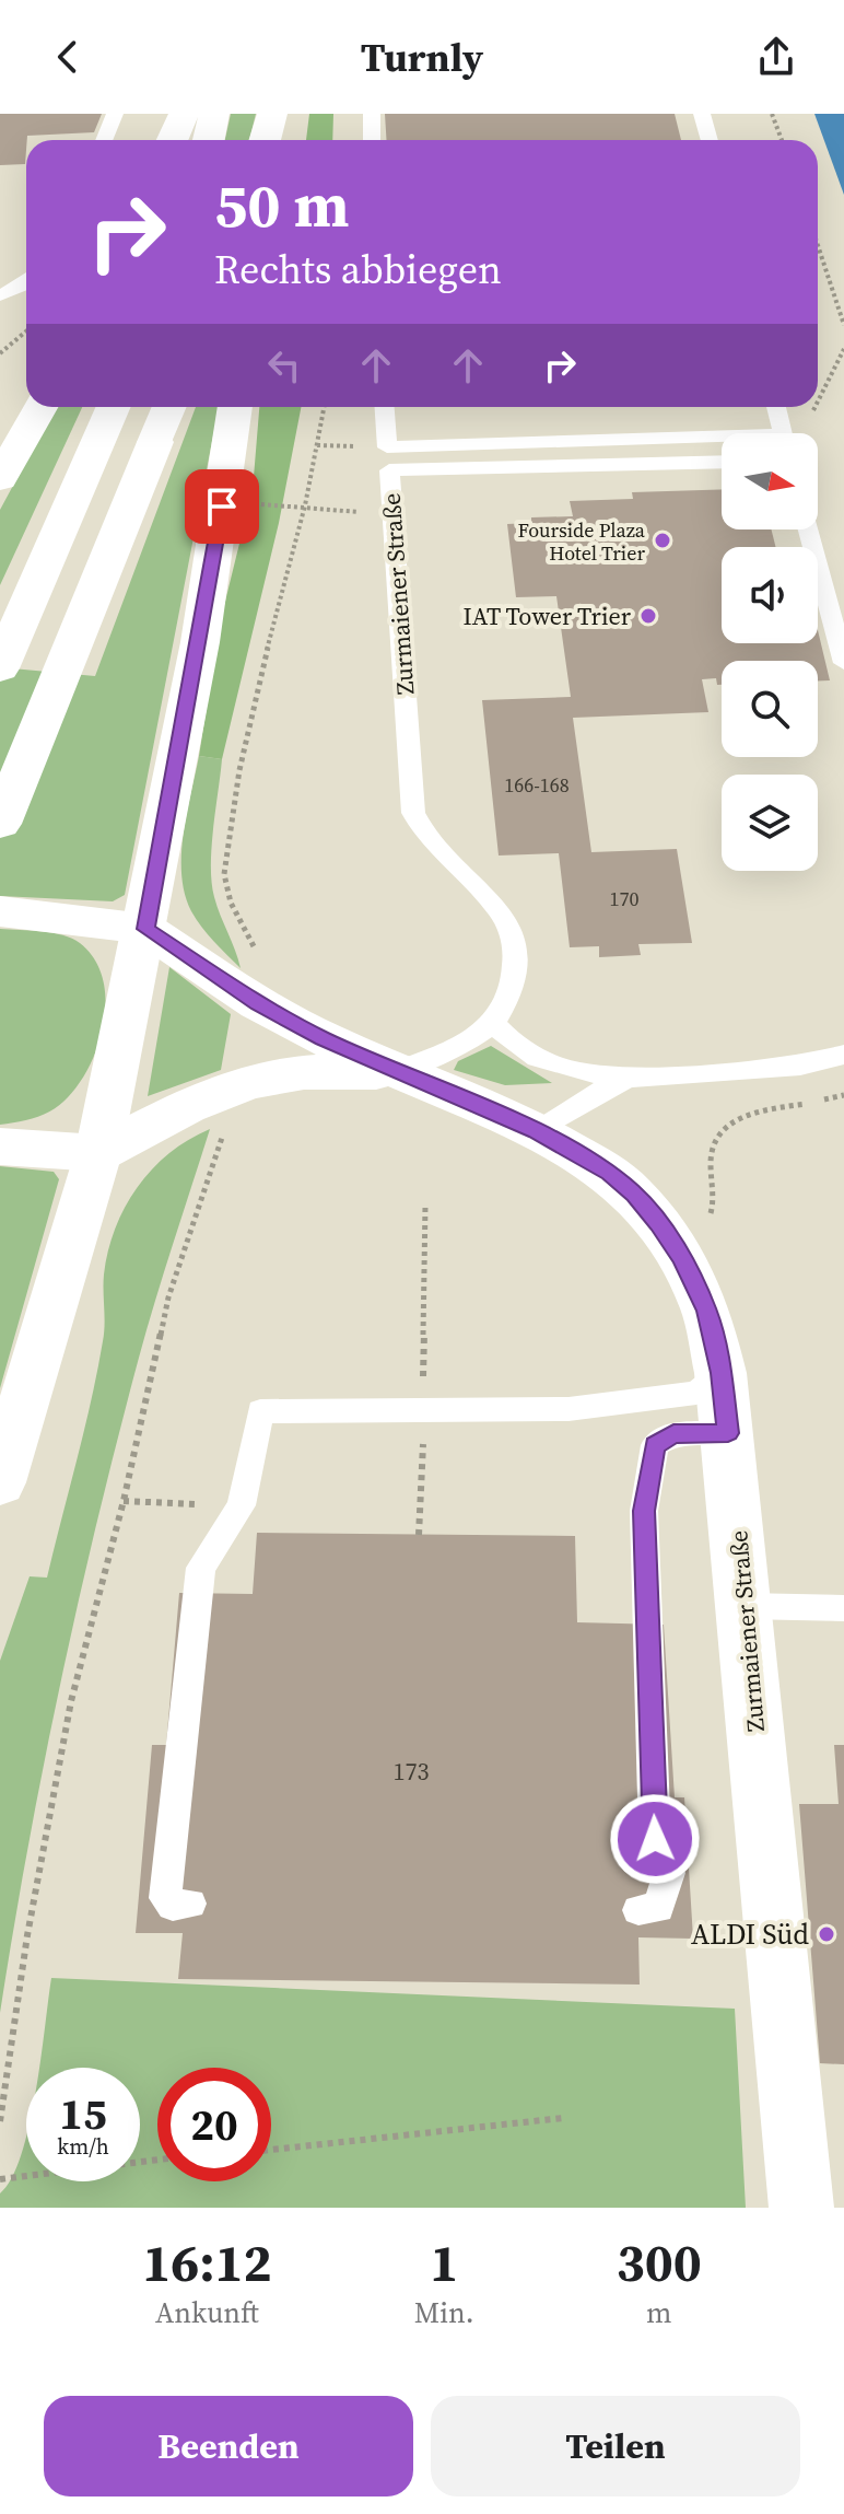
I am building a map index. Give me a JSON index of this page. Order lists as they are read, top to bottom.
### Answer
{
  "streets": {
    "main road": ["Zurmaiener Straße"]
  },
  "places": ["Fourside Plaza Hotel Trier", "IAT Tower Trier", "ALDI Süd"],
  "house_numbers": ["166-168", "170", "173"],
  "north": "right",
  "page": {
    "header": "Turnly",
    "turn": ["50 m", "Rechts abbiegen"],
    "speed": "15 km/h",
    "limit": "20",
    "eta": [
      "16:12",
      "Ankunft",
      "1",
      "Min.",
      "300",
      "m"
    ],
    "buttons": ["Beenden", "Teilen"]
  }
}
